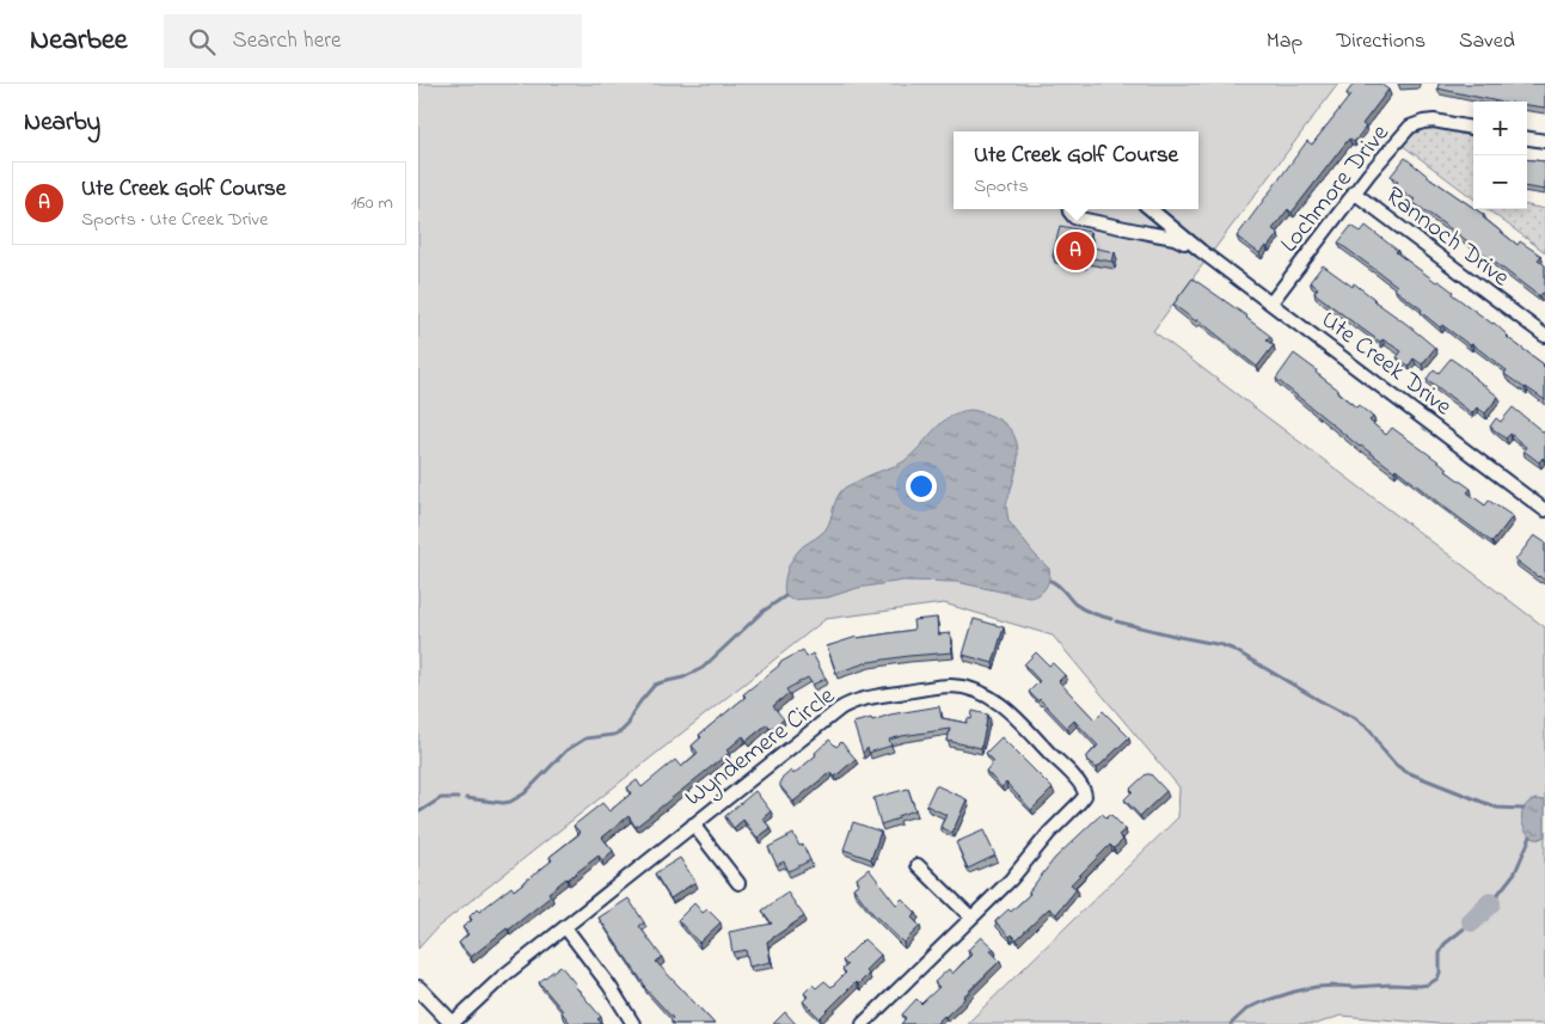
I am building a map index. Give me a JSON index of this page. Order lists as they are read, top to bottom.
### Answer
{
  "streets": {
    "street": [
      "Lochmore Drive",
      "Rannoch Drive",
      "Ute Creek Drive",
      "Wyndemere Circle"
    ]
  },
  "crossings": [
    ["Lochmore Drive", "Rannoch Drive"],
    ["Lochmore Drive", "Ute Creek Drive"]
  ],
  "page": {
    "header": "Nearbee",
    "search": "Search here",
    "nav": ["Map", "Directions", "Saved"],
    "heading": "Nearby",
    "map_buttons": ["+", "−"],
    "popup": ["Ute Creek Golf Course", "Sports"],
    "list": [
      {
        "mark": "A",
        "name": "Ute Creek Golf Course",
        "note": "Sports · Ute Creek Drive",
        "value": "160 m"
      }
    ],
    "pins": "A"
  }
}
